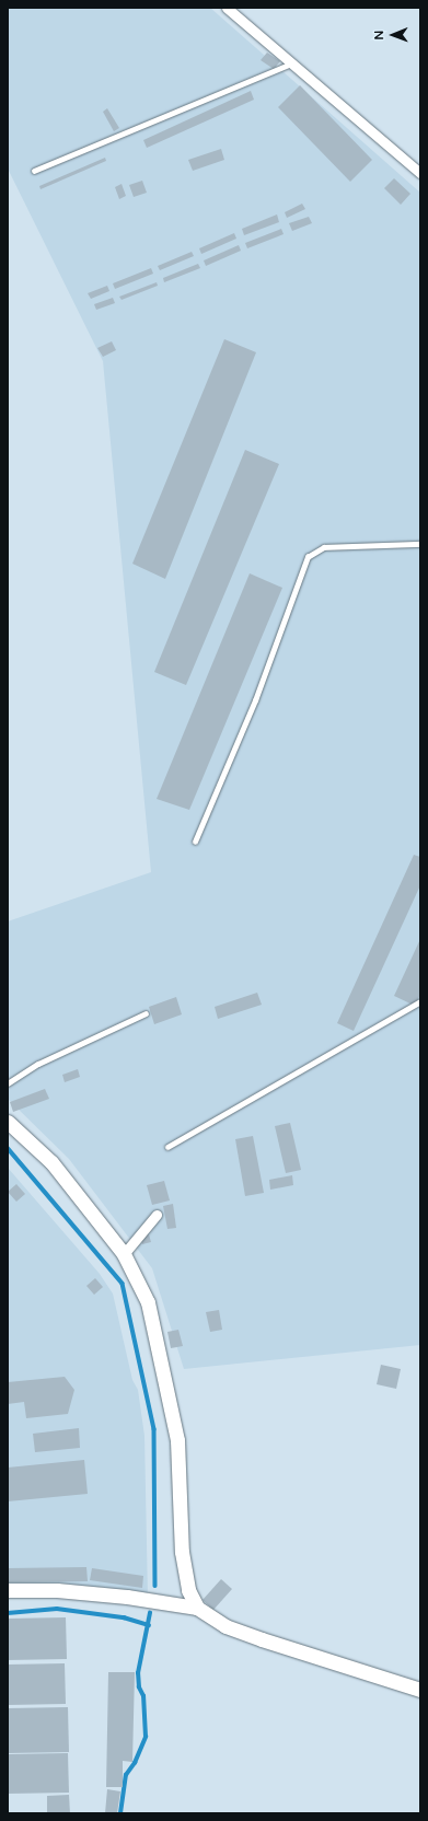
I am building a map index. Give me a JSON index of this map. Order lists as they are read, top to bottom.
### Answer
{
  "north": "left"
}
